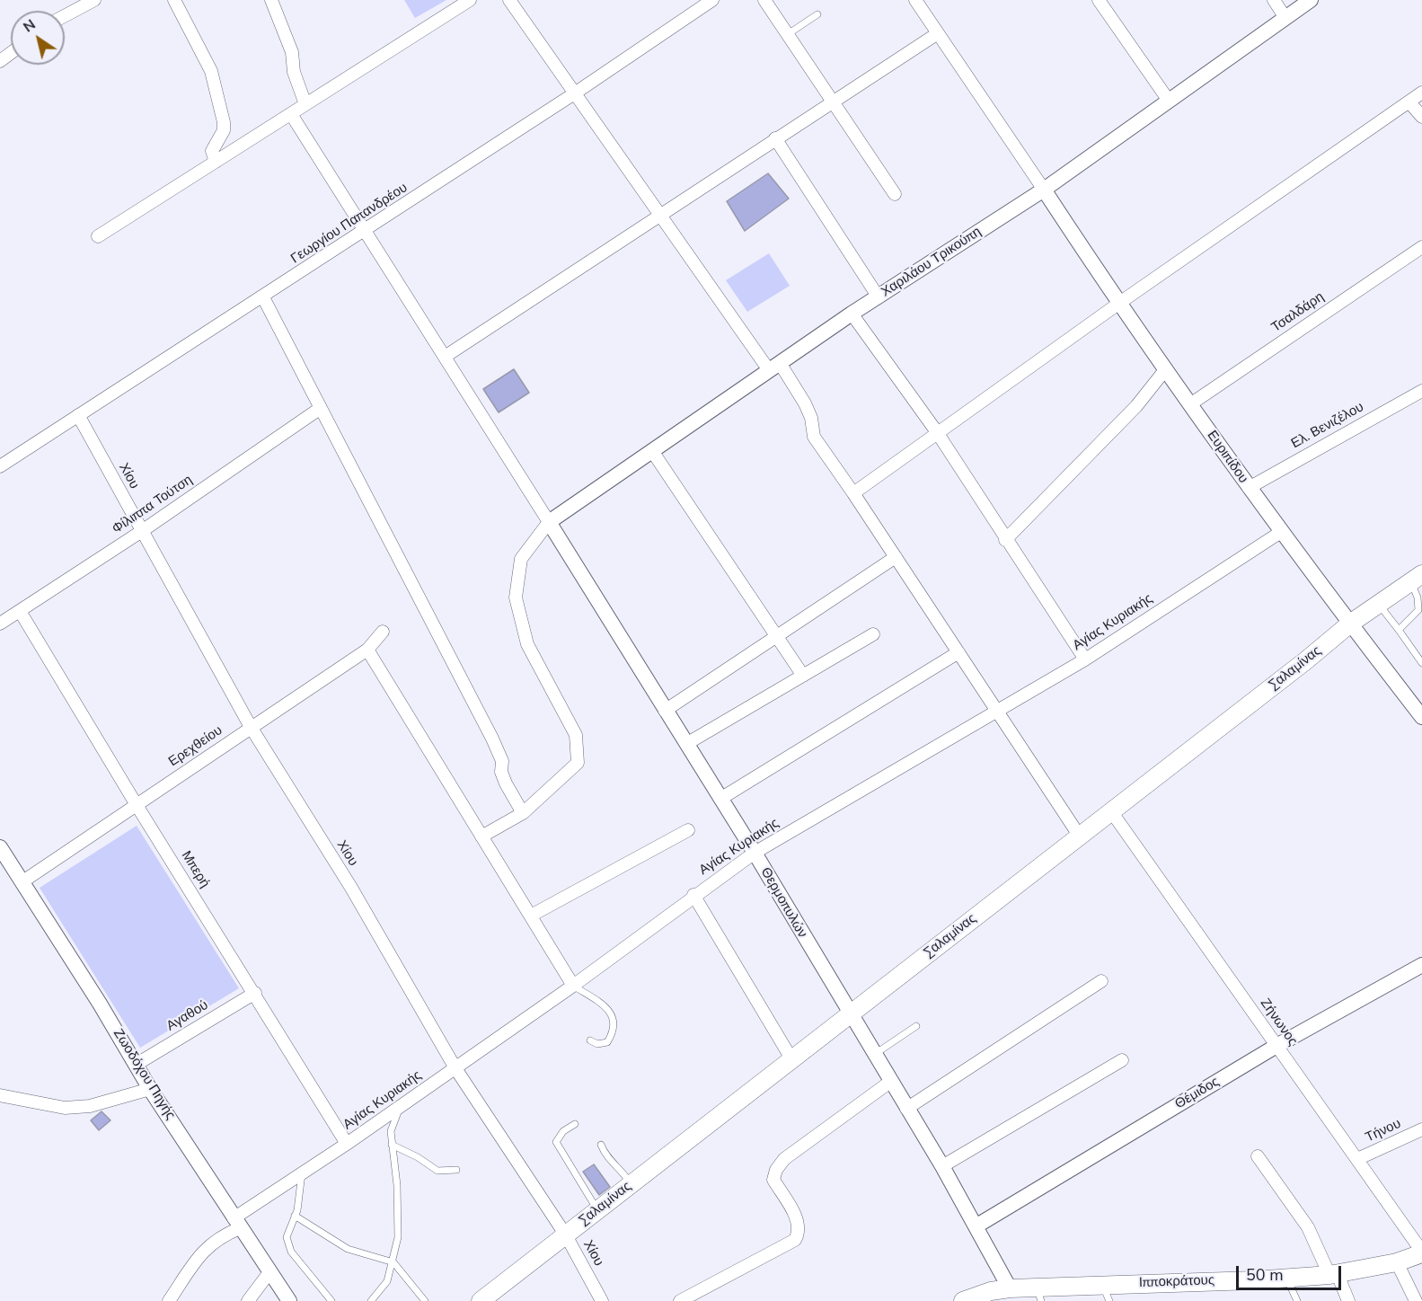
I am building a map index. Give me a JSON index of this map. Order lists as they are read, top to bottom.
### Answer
{
  "streets": {
    "main road": ["Σαλαμίνας", "Ιπποκράτους"],
    "street": [
      "Γεωργίου Παπανδρέου",
      "Χαριλάου Τρικούπη",
      "Τσαλδάρη",
      "Ελ. Βενιζέλου",
      "Ευριπίδου",
      "Χίου",
      "Φίλιππα Τούτση",
      "Αγίας Κυριακής",
      "Ερεχθείου",
      "Μπερή",
      "Θερμοπυλών",
      "Αγαθού",
      "Ζήνωνος",
      "Ζωοδόχου Πηγής",
      "Θέμιδος",
      "Τήνου"
    ]
  },
  "crossings": [
    ["Γεωργίου Παπανδρέου", "Χίου"],
    ["Χαριλάου Τρικούπη", "Ευριπίδου"],
    ["Χαριλάου Τρικούπη", "Θερμοπυλών"],
    ["Τσαλδάρη", "Ευριπίδου"],
    ["Ελ. Βενιζέλου", "Ευριπίδου"],
    ["Ευριπίδου", "Αγίας Κυριακής"],
    ["Ευριπίδου", "Σαλαμίνας"],
    ["Χίου", "Φίλιππα Τούτση"],
    ["Χίου", "Αγίας Κυριακής"],
    ["Χίου", "Σαλαμίνας"],
    ["Χίου", "Ερεχθείου"],
    ["Φίλιππα Τούτση", "Μπερή"],
    ["Αγίας Κυριακής", "Μπερή"],
    ["Αγίας Κυριακής", "Θερμοπυλών"],
    ["Αγίας Κυριακής", "Ζωοδόχου Πηγής"],
    ["Σαλαμίνας", "Θερμοπυλών"],
    ["Σαλαμίνας", "Ζήνωνος"],
    ["Ερεχθείου", "Μπερή"],
    ["Ερεχθείου", "Ζωοδόχου Πηγής"],
    ["Μπερή", "Αγαθού"],
    ["Θερμοπυλών", "Θέμιδος"],
    ["Θερμοπυλών", "Ιπποκράτους"],
    ["Αγαθού", "Ζωοδόχου Πηγής"],
    ["Ζήνωνος", "Θέμιδος"],
    ["Ζήνωνος", "Τήνου"],
    ["Ζήνωνος", "Ιπποκράτους"]
  ],
  "scale_bar": "50 m",
  "north": "top left"
}
